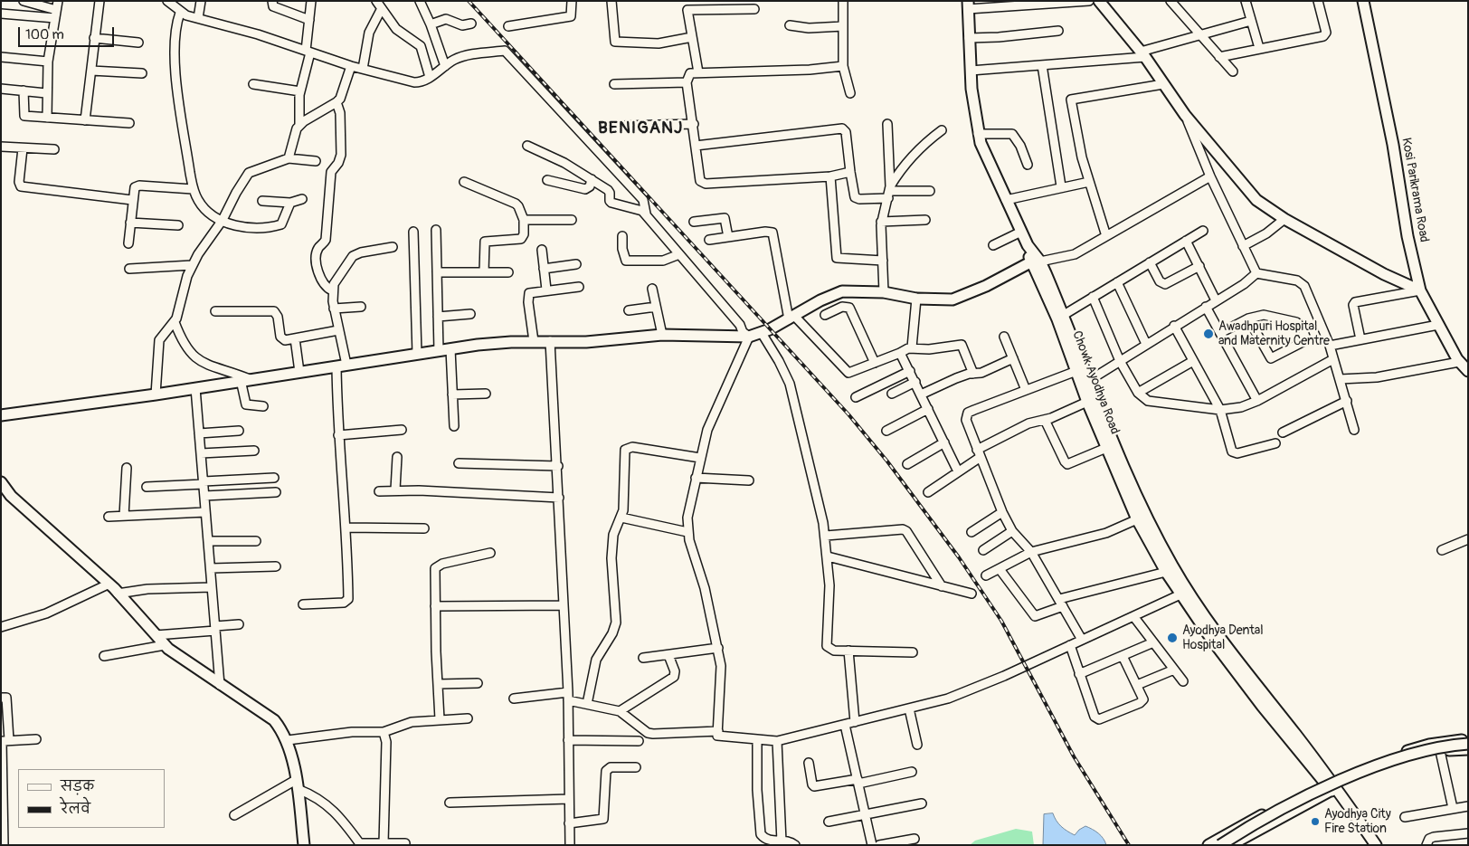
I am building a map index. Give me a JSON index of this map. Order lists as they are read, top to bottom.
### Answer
{
  "streets": {
    "main road": ["Kosi Parikrama Road", "Chowk Ayodhya Road"]
  },
  "districts": ["BENIGANJ"],
  "places": ["Awadhpuri Hospital and Maternity Centre", "Ayodhya Dental Hospital", "Ayodhya City Fire Station"],
  "legend": ["सड़क", "रेलवे"],
  "scale_bar": "100 m"
}
